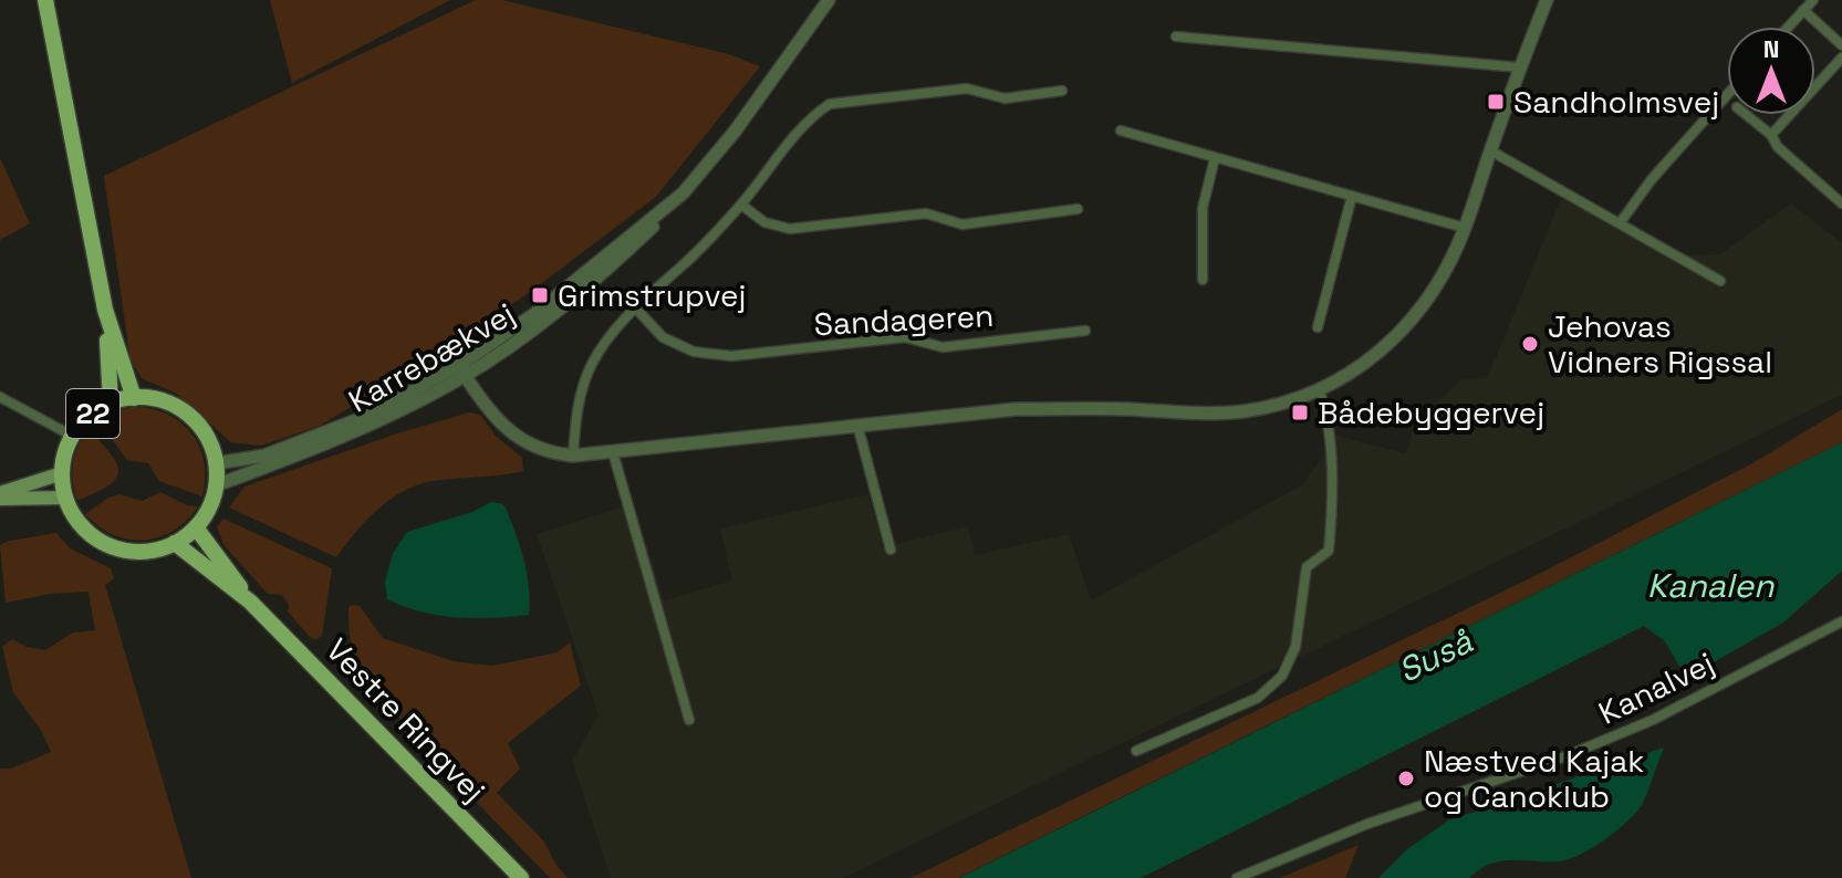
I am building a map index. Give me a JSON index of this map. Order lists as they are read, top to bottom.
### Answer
{
  "streets": {
    "main road": ["22", "Vestre Ringvej"],
    "street": ["Sandageren", "Karrebækvej", "Kanalvej"]
  },
  "crossings": [
    ["Karrebækvej", "22"],
    ["Karrebækvej", "Vestre Ringvej"],
    ["22", "Vestre Ringvej"]
  ],
  "water": ["Kanalen", "Suså"],
  "places": {
    "transit": ["Sandholmsvej", "Grimstrupvej", "Bådebyggervej"],
    "other": ["Jehovas Vidners Rigssal", "Næstved Kajak og Canoklub"]
  },
  "north": "top"
}
